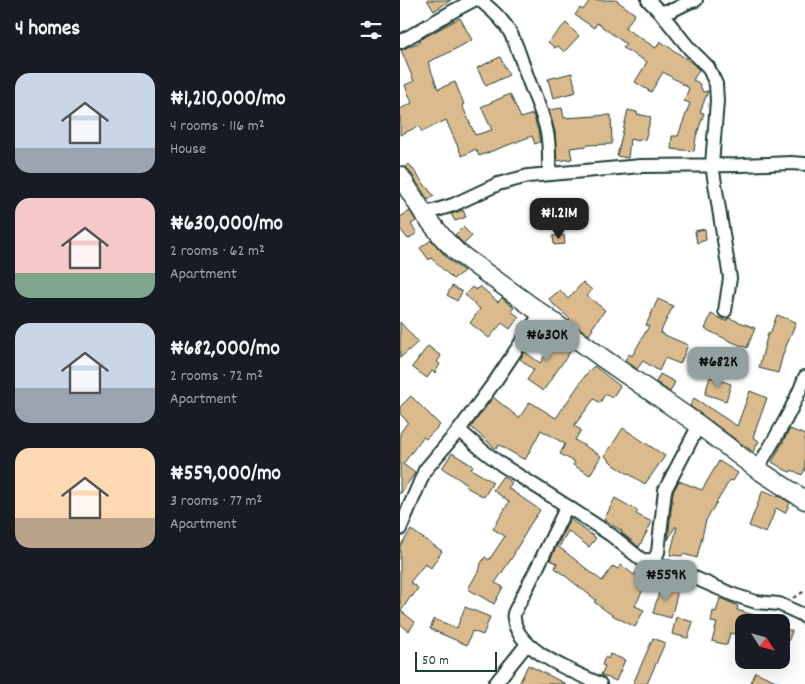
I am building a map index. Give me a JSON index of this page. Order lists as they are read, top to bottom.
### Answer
{
  "scale_bar": "50 m",
  "north": "bottom right",
  "page": {
    "heading": "4 homes",
    "list": [
      {
        "name": "₦1,210,000/mo",
        "note": "4 rooms · 116 m² · House"
      },
      {
        "name": "₦630,000/mo",
        "note": "2 rooms · 62 m² · Apartment"
      },
      {
        "name": "₦682,000/mo",
        "note": "2 rooms · 72 m² · Apartment"
      },
      {
        "name": "₦559,000/mo",
        "note": "3 rooms · 77 m² · Apartment"
      }
    ],
    "price": [
      "₦1.21M",
      "₦630K",
      "₦682K",
      "₦559K"
    ],
    "scale": "50 m"
  }
}
